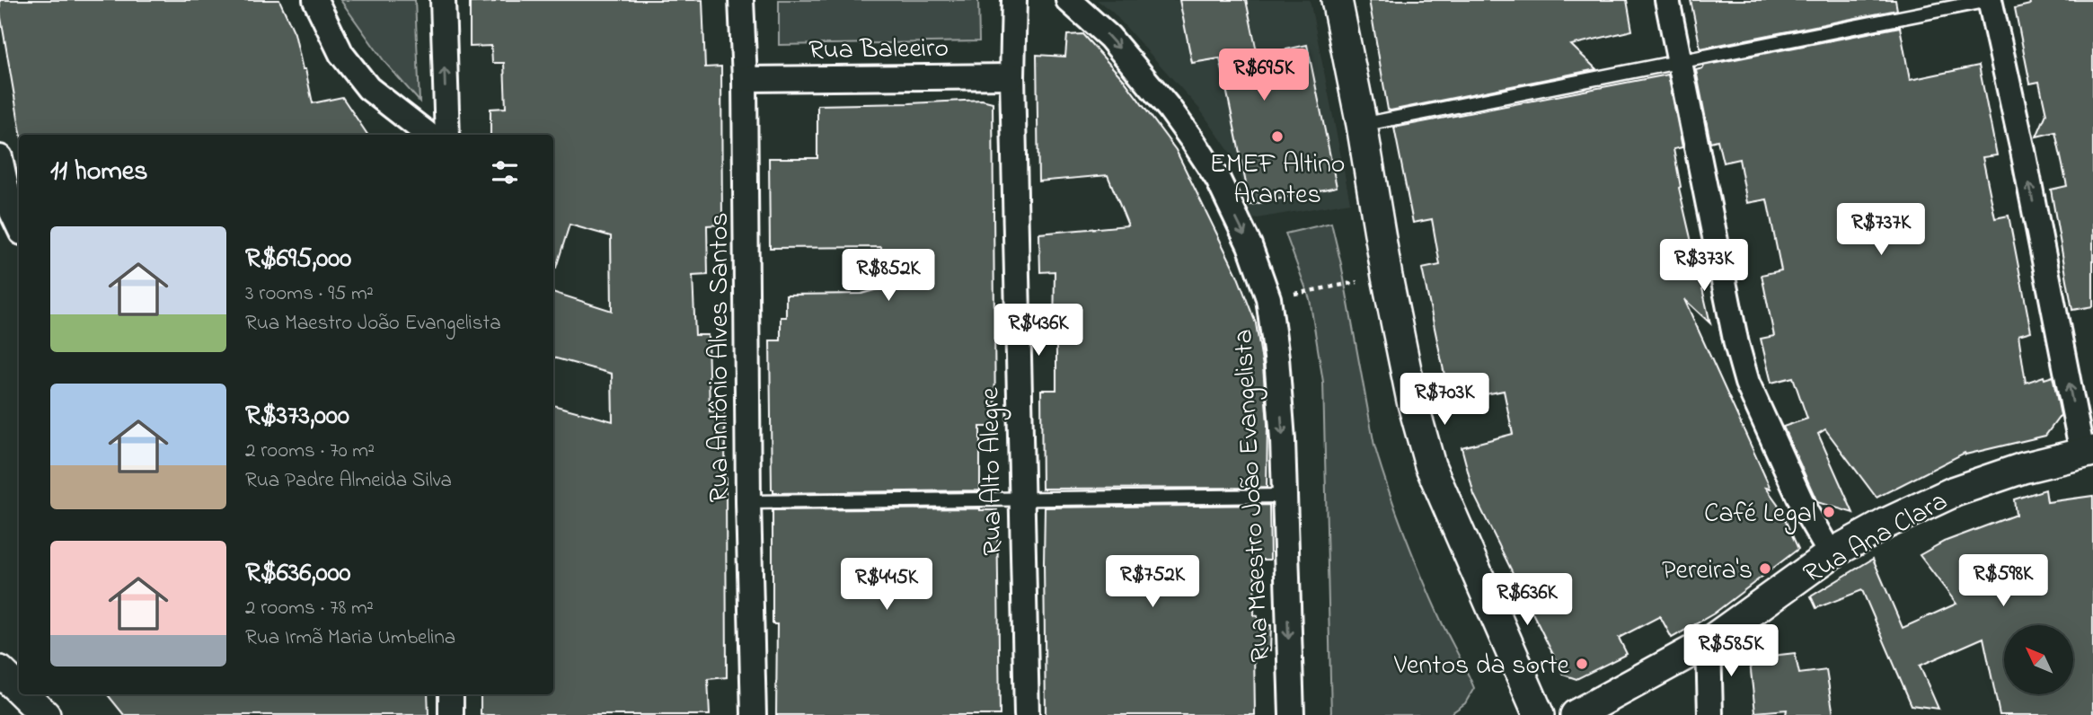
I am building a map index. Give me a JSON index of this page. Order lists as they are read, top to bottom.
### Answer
{
  "streets": {
    "street": [
      "Rua Baleeiro",
      "Rua Antônio Alves Santos",
      "Rua Alto Alegre",
      "Rua Maestro João Evangelista",
      "Rua Ana Clara"
    ]
  },
  "crossings": [
    ["Rua Baleeiro", "Rua Antônio Alves Santos"],
    ["Rua Baleeiro", "Rua Alto Alegre"]
  ],
  "places": [
    "EMEF Altino Arantes",
    "Café Legal",
    "Pereira's",
    "Ventos da sorte"
  ],
  "north": "top left",
  "page": {
    "price": [
      "R$695K",
      "R$737K",
      "R$373K",
      "R$852K",
      "R$436K",
      "R$703K",
      "R$598K",
      "R$752K",
      "R$445K",
      "R$636K",
      "R$585K"
    ],
    "heading": "11 homes",
    "list": [
      {
        "name": "R$695,000",
        "note": "3 rooms · 95 m² · Rua Maestro João Evangelista"
      },
      {
        "name": "R$373,000",
        "note": "2 rooms · 70 m² · Rua Padre Almeida Silva"
      },
      {
        "name": "R$636,000",
        "note": "2 rooms · 78 m² · Rua Irmã Maria Umbelina"
      }
    ]
  }
}
